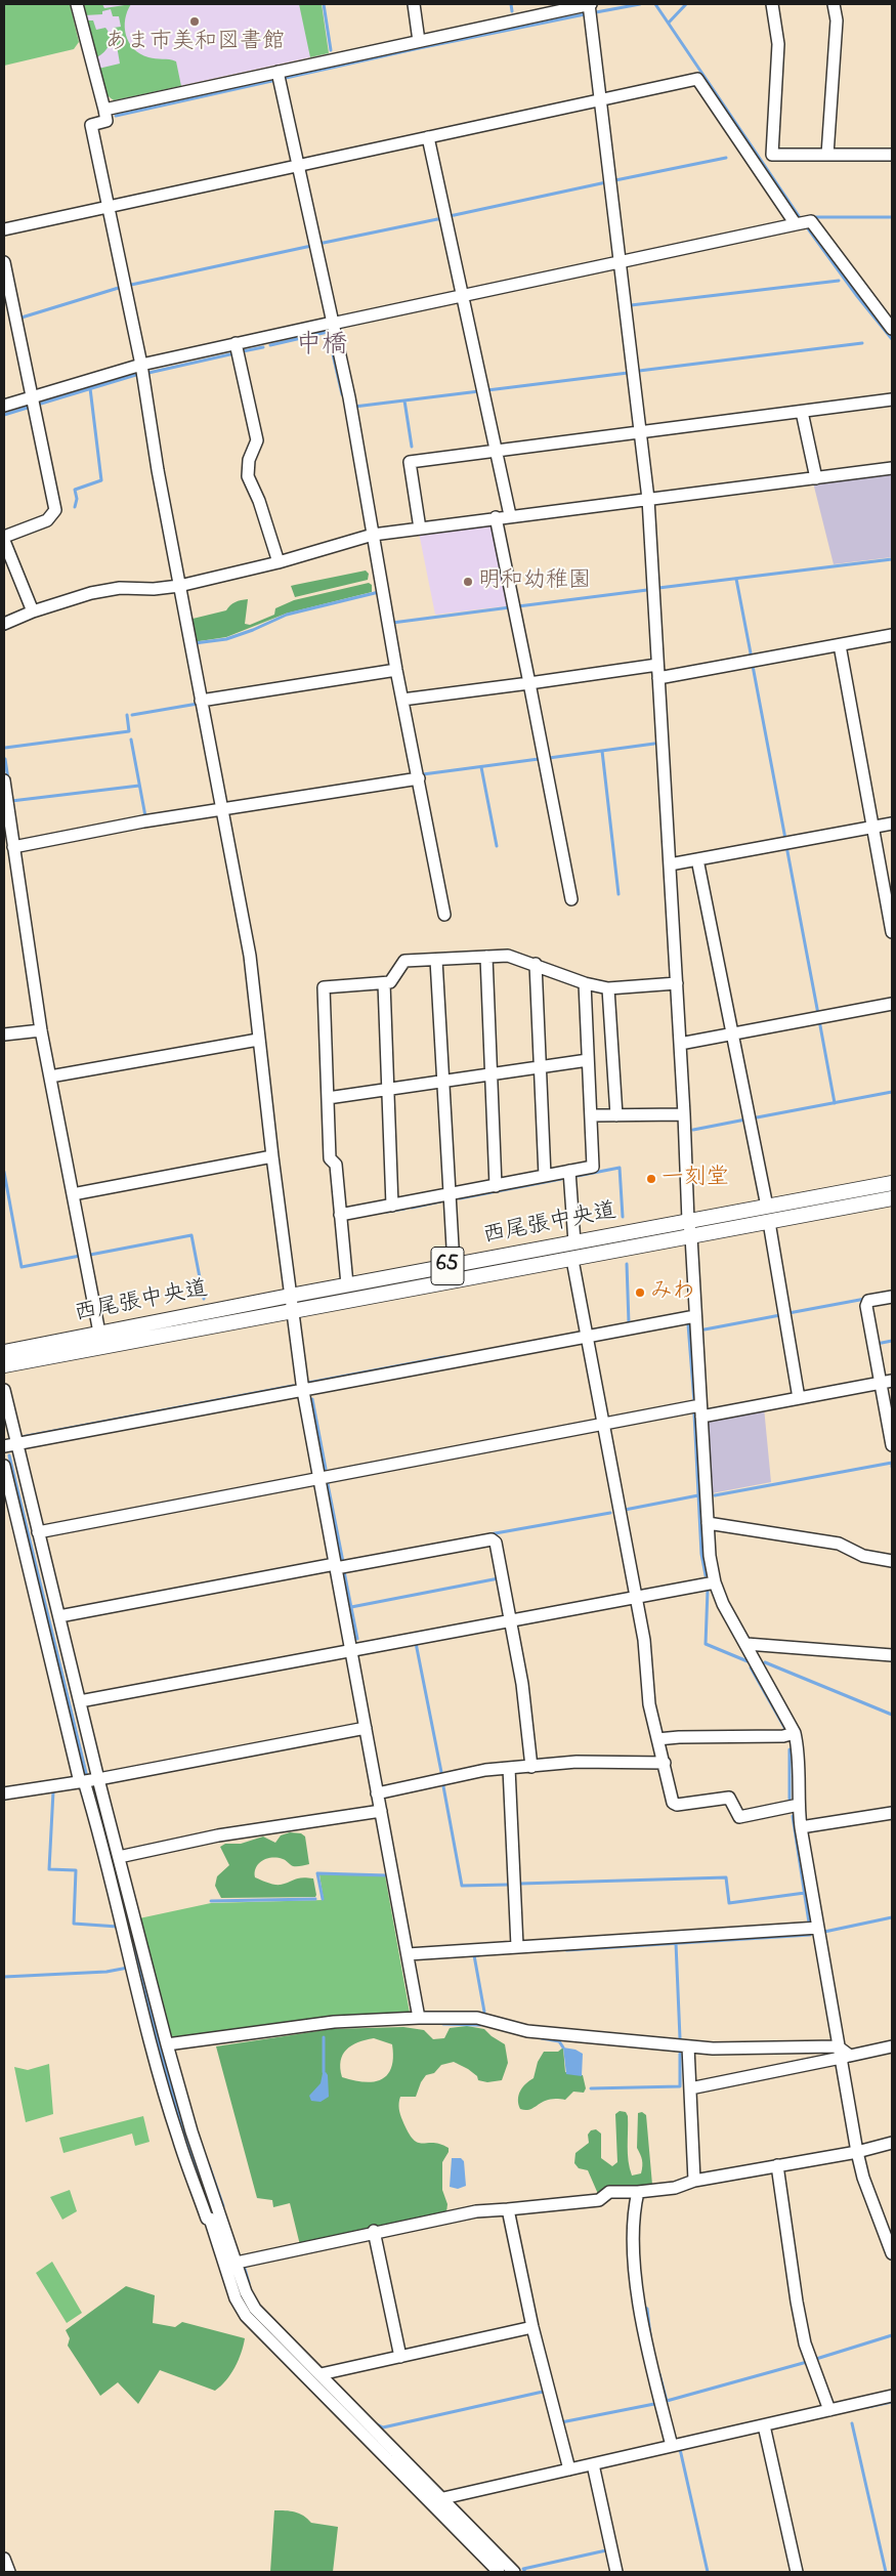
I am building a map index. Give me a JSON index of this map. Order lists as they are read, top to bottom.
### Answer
{
  "streets": {
    "main road": ["西尾張中央道", "65"]
  },
  "districts": ["中橋"],
  "places": [
    "あま市美和図書館",
    "明和幼稚園",
    "一刻堂",
    "みわ"
  ]
}
